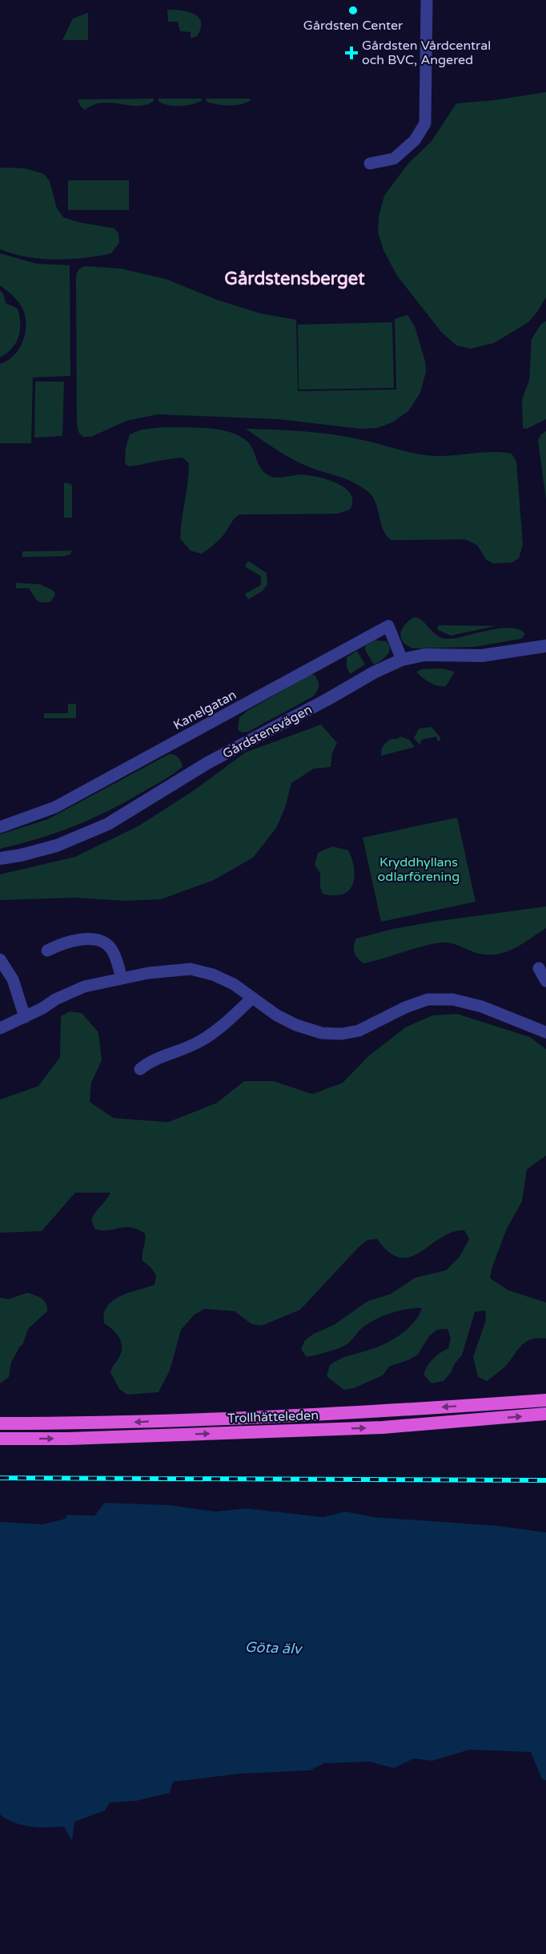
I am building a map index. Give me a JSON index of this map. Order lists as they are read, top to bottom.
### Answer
{
  "streets": {
    "highway": ["Trollhätteleden"],
    "street": ["Kanelgatan", "Gårdstensvägen"]
  },
  "crossings": [
    ["Kanelgatan", "Gårdstensvägen"]
  ],
  "districts": ["Gårdstensberget"],
  "water": ["Göta älv"],
  "parks": ["Kryddhyllans odlarförening"],
  "places": {
    "other": ["Gårdsten Center"],
    "health": ["Gårdsten Vårdcentral och BVC, Angered"]
  }
}
